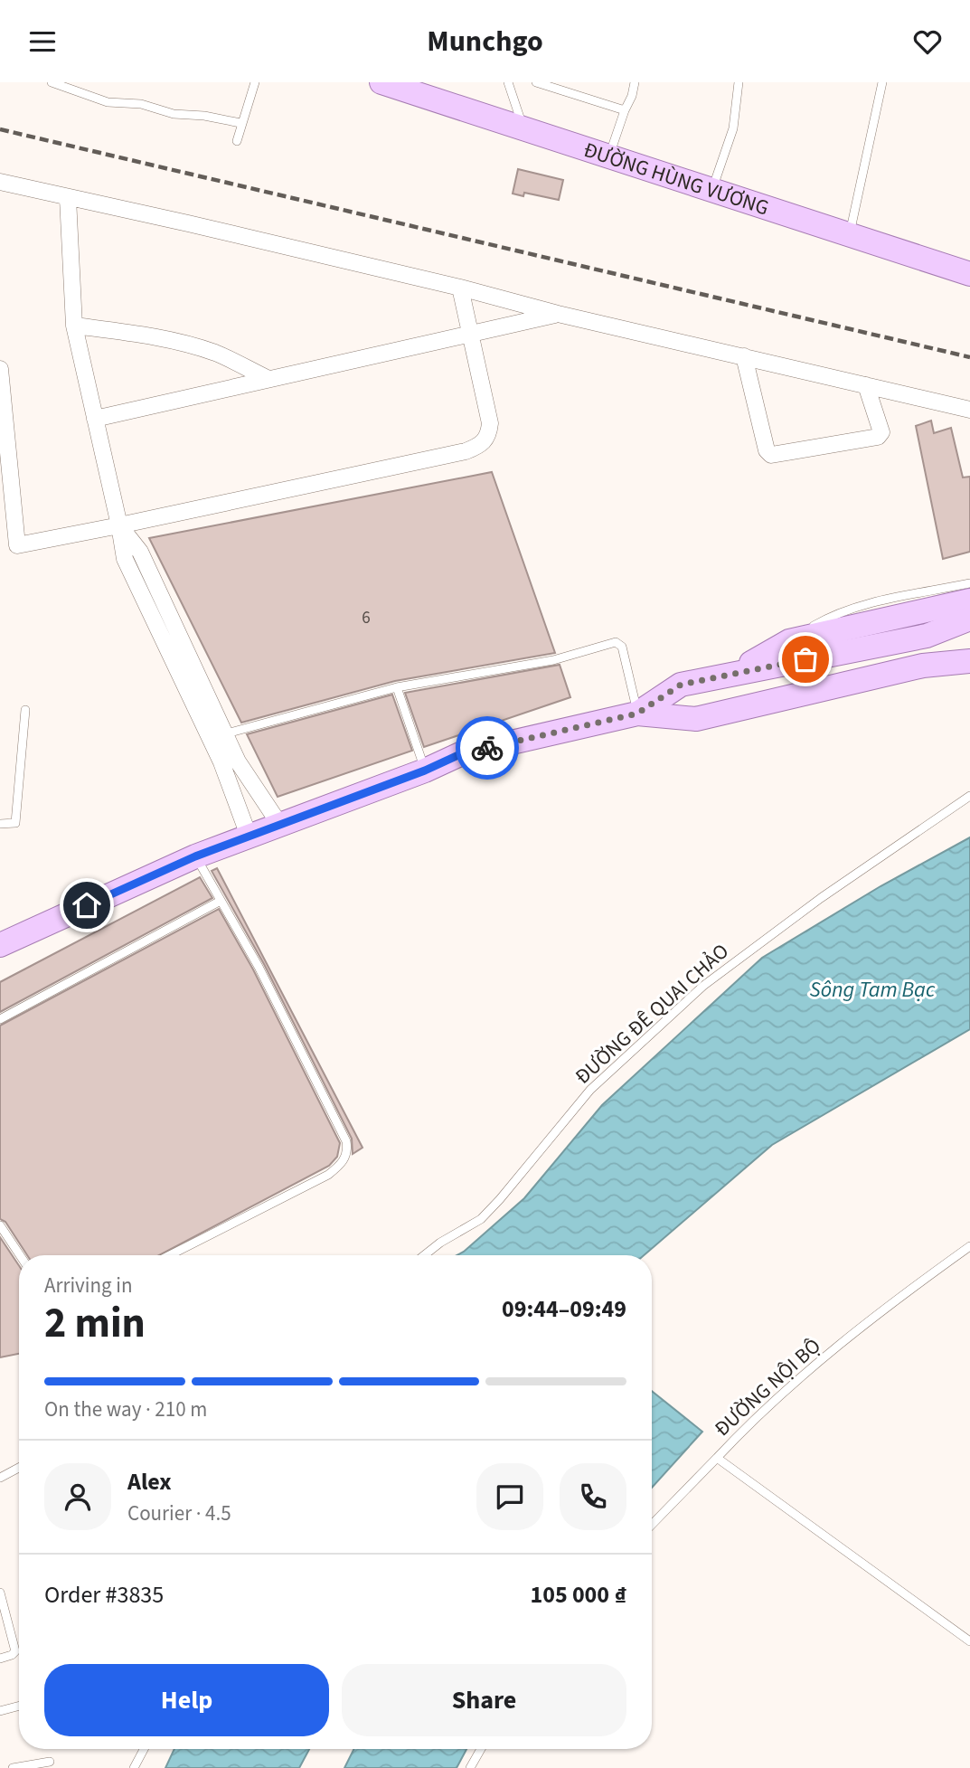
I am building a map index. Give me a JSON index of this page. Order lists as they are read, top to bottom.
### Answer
{
  "streets": {
    "main road": ["ĐƯỜNG HÙNG VƯƠNG"],
    "lane": ["ĐƯỜNG ĐÊ QUAI CHẢO", "ĐƯỜNG NỘI BỘ"]
  },
  "water": ["Sông Tam Bạc"],
  "house_numbers": ["6"],
  "page": {
    "header": "Munchgo",
    "heading": ["2 min", "Arriving in", "09:44–09:49"],
    "panel": [
      "Alex",
      "Courier · 4.5",
      "Order #3835",
      "105 000 ₫"
    ],
    "bar": "On the way · 210 m",
    "buttons": ["Help", "Share"]
  }
}
